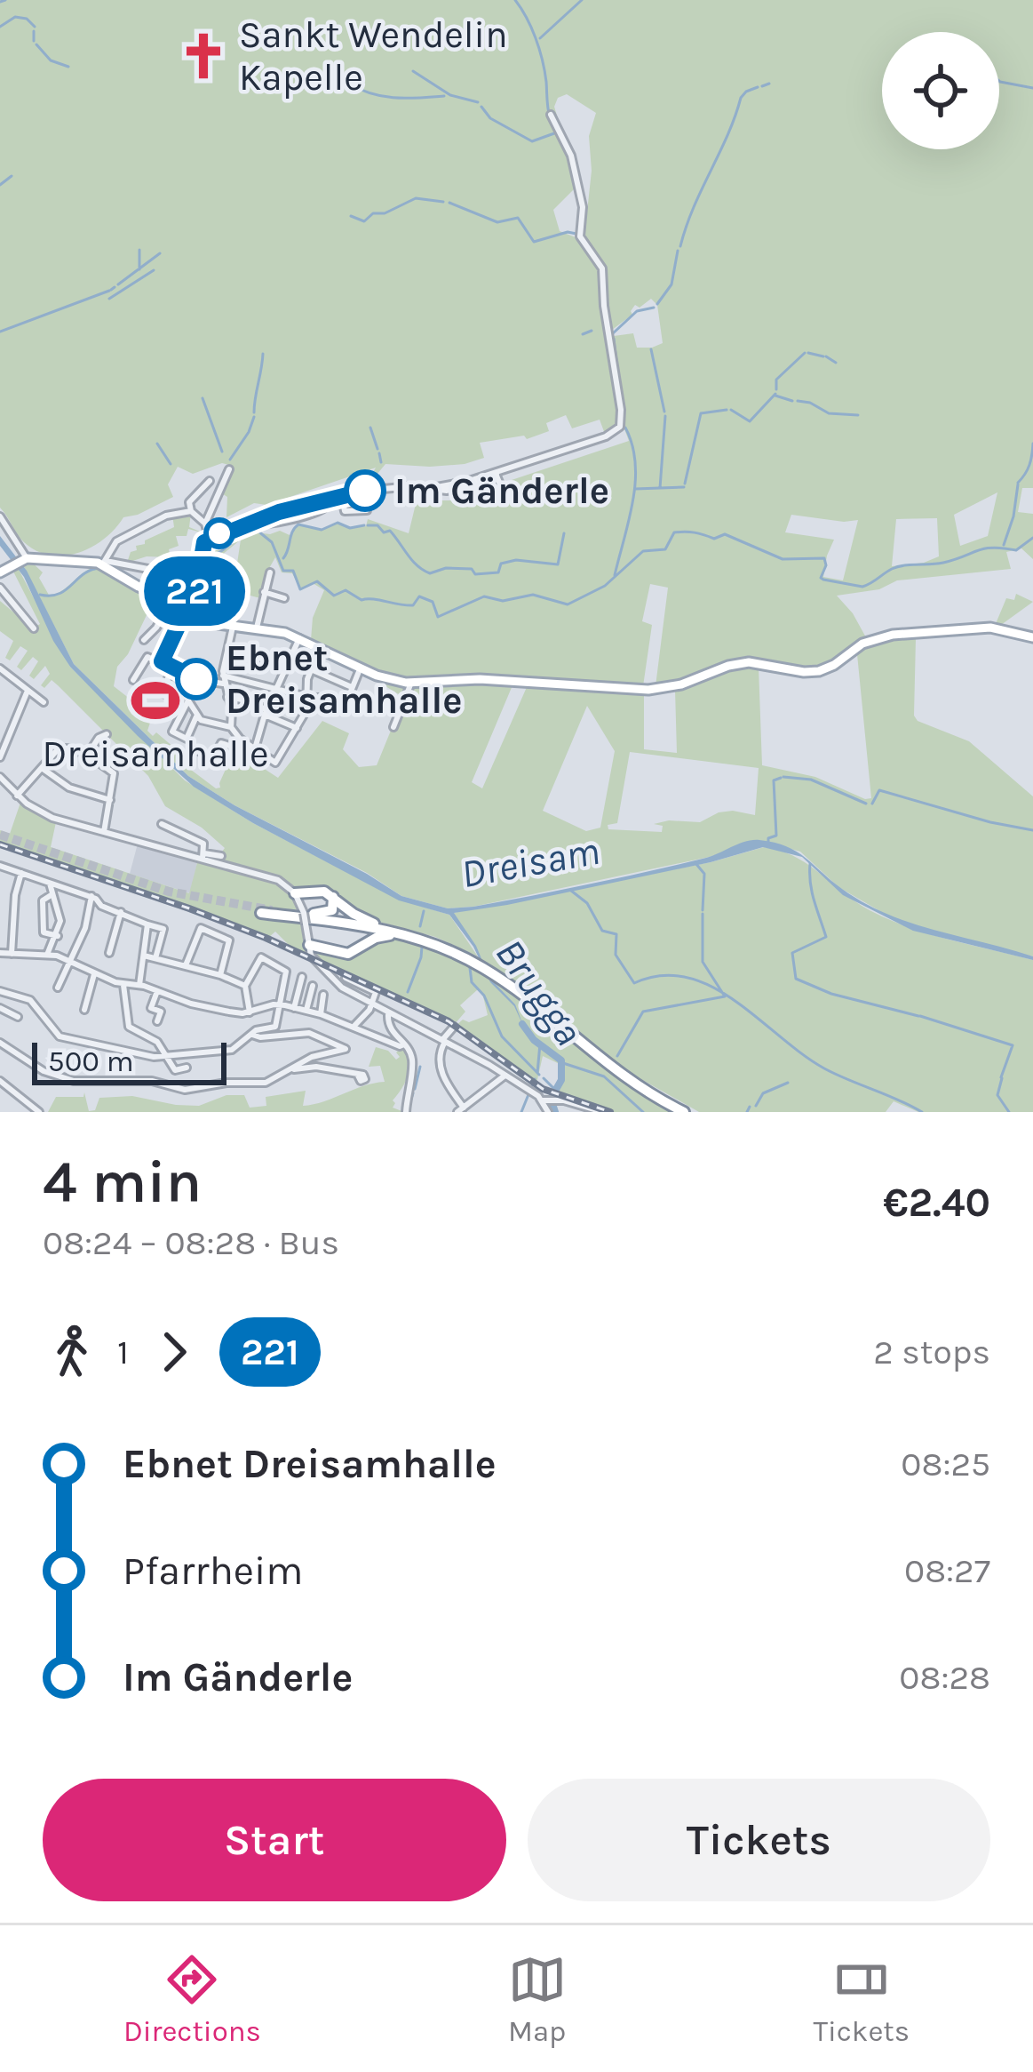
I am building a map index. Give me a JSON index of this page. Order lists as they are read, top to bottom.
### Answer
{
  "water": ["Dreisam", "Brugga"],
  "places": {
    "church": ["Sankt Wendelin Kapelle"],
    "other": ["Im Gänderle", "Ebnet Dreisamhalle"],
    "sports": ["Dreisamhalle"]
  },
  "lines": ["bus line 221"],
  "scale_bar": "500 m",
  "page": {
    "on_map": "221",
    "scale": "500 m",
    "heading": ["4 min", "08:24 – 08:28 · Bus", "€2.40"],
    "legs": ["1", "221", "2 stops"],
    "list": [
      {
        "name": "Ebnet Dreisamhalle",
        "value": "08:25"
      },
      {
        "name": "Pfarrheim",
        "value": "08:27"
      },
      {
        "name": "Im Gänderle",
        "value": "08:28"
      }
    ],
    "buttons": ["Start", "Tickets"],
    "tabs": ["Directions", "Map", "Tickets"]
  }
}
